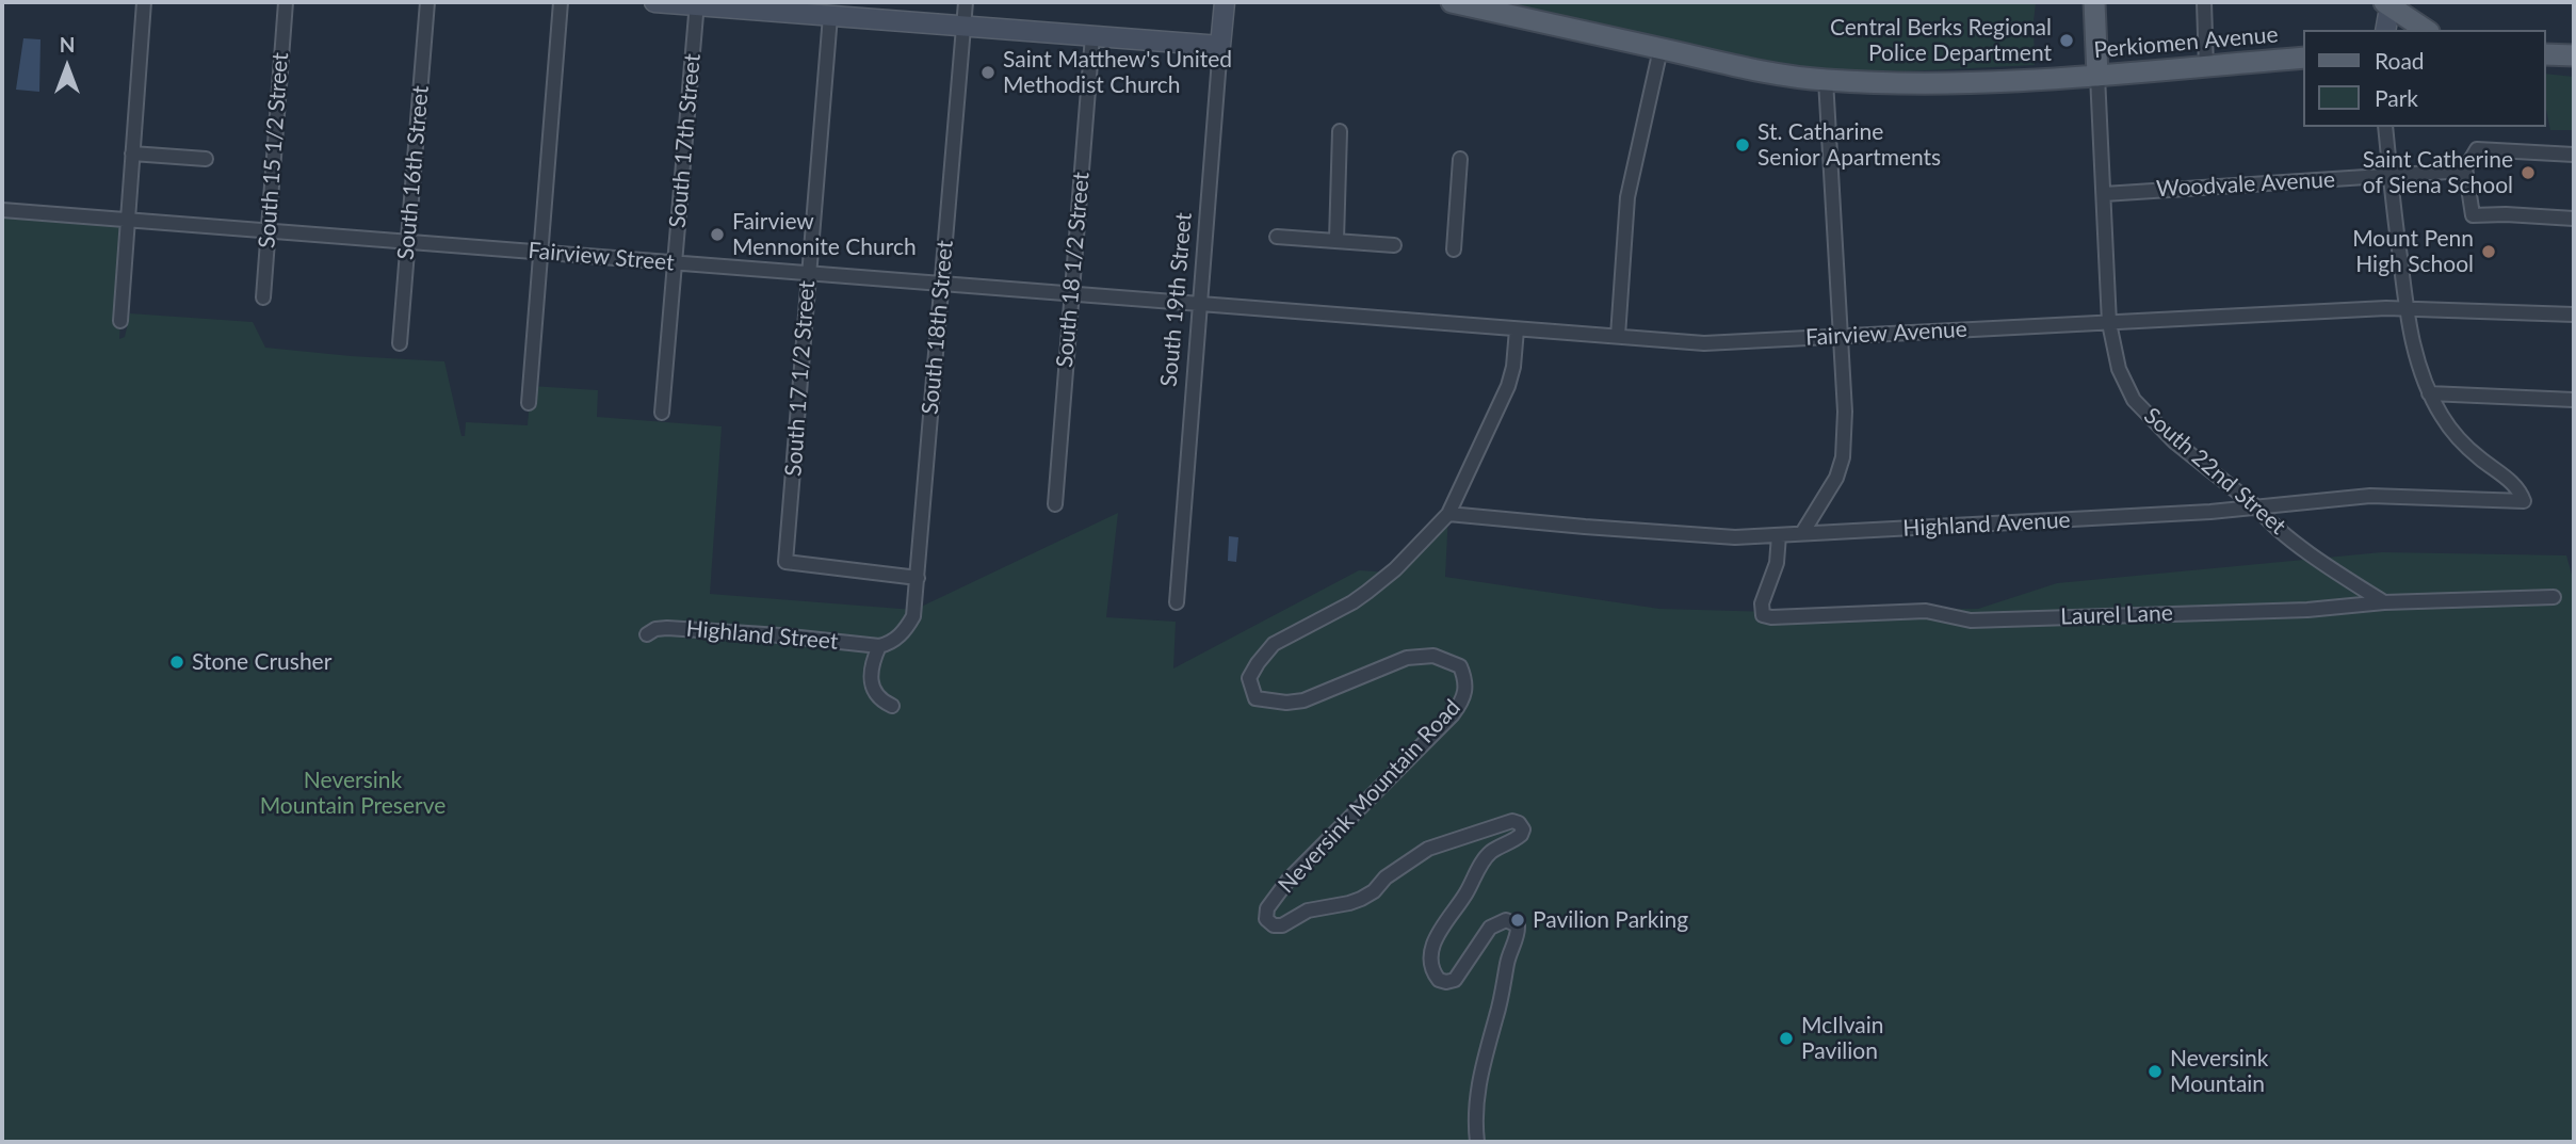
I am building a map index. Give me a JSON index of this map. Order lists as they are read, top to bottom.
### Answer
{
  "streets": {
    "main road": ["Perkiomen Avenue"],
    "street": [
      "South 17th Street",
      "South 15 1/2 Street",
      "South 16th Street",
      "Woodvale Avenue",
      "Fairview Street",
      "South 18 1/2 Street",
      "South 19th Street",
      "South 18th Street",
      "Fairview Avenue",
      "South 17 1/2 Street",
      "South 22nd Street",
      "Highland Avenue",
      "Laurel Lane",
      "Highland Street",
      "Neversink Mountain Road"
    ]
  },
  "crossings": [
    ["Perkiomen Avenue", "South 22nd Street"],
    ["South 17th Street", "Fairview Street"],
    ["South 15 1/2 Street", "Fairview Street"],
    ["South 16th Street", "Fairview Street"],
    ["Woodvale Avenue", "South 22nd Street"],
    ["Fairview Street", "South 18 1/2 Street"],
    ["Fairview Street", "South 19th Street"],
    ["Fairview Street", "South 18th Street"],
    ["Fairview Street", "Fairview Avenue"],
    ["Fairview Street", "South 17 1/2 Street"],
    ["South 19th Street", "Fairview Avenue"],
    ["South 18th Street", "South 17 1/2 Street"],
    ["South 18th Street", "Highland Street"],
    ["Fairview Avenue", "South 22nd Street"],
    ["South 22nd Street", "Highland Avenue"],
    ["South 22nd Street", "Laurel Lane"],
    ["Highland Avenue", "Laurel Lane"],
    ["Highland Avenue", "Neversink Mountain Road"]
  ],
  "parks": ["Neversink Mountain Preserve"],
  "places": [
    "Central Berks Regional Police Department",
    "Saint Matthew's United Methodist Church",
    "St. Catharine Senior Apartments",
    "Saint Catherine of Siena School",
    "Fairview Mennonite Church",
    "Mount Penn High School",
    "Stone Crusher",
    "Pavilion Parking",
    "McIlvain Pavilion",
    "Neversink Mountain"
  ],
  "legend": ["Road", "Park"],
  "north": "top"
}
